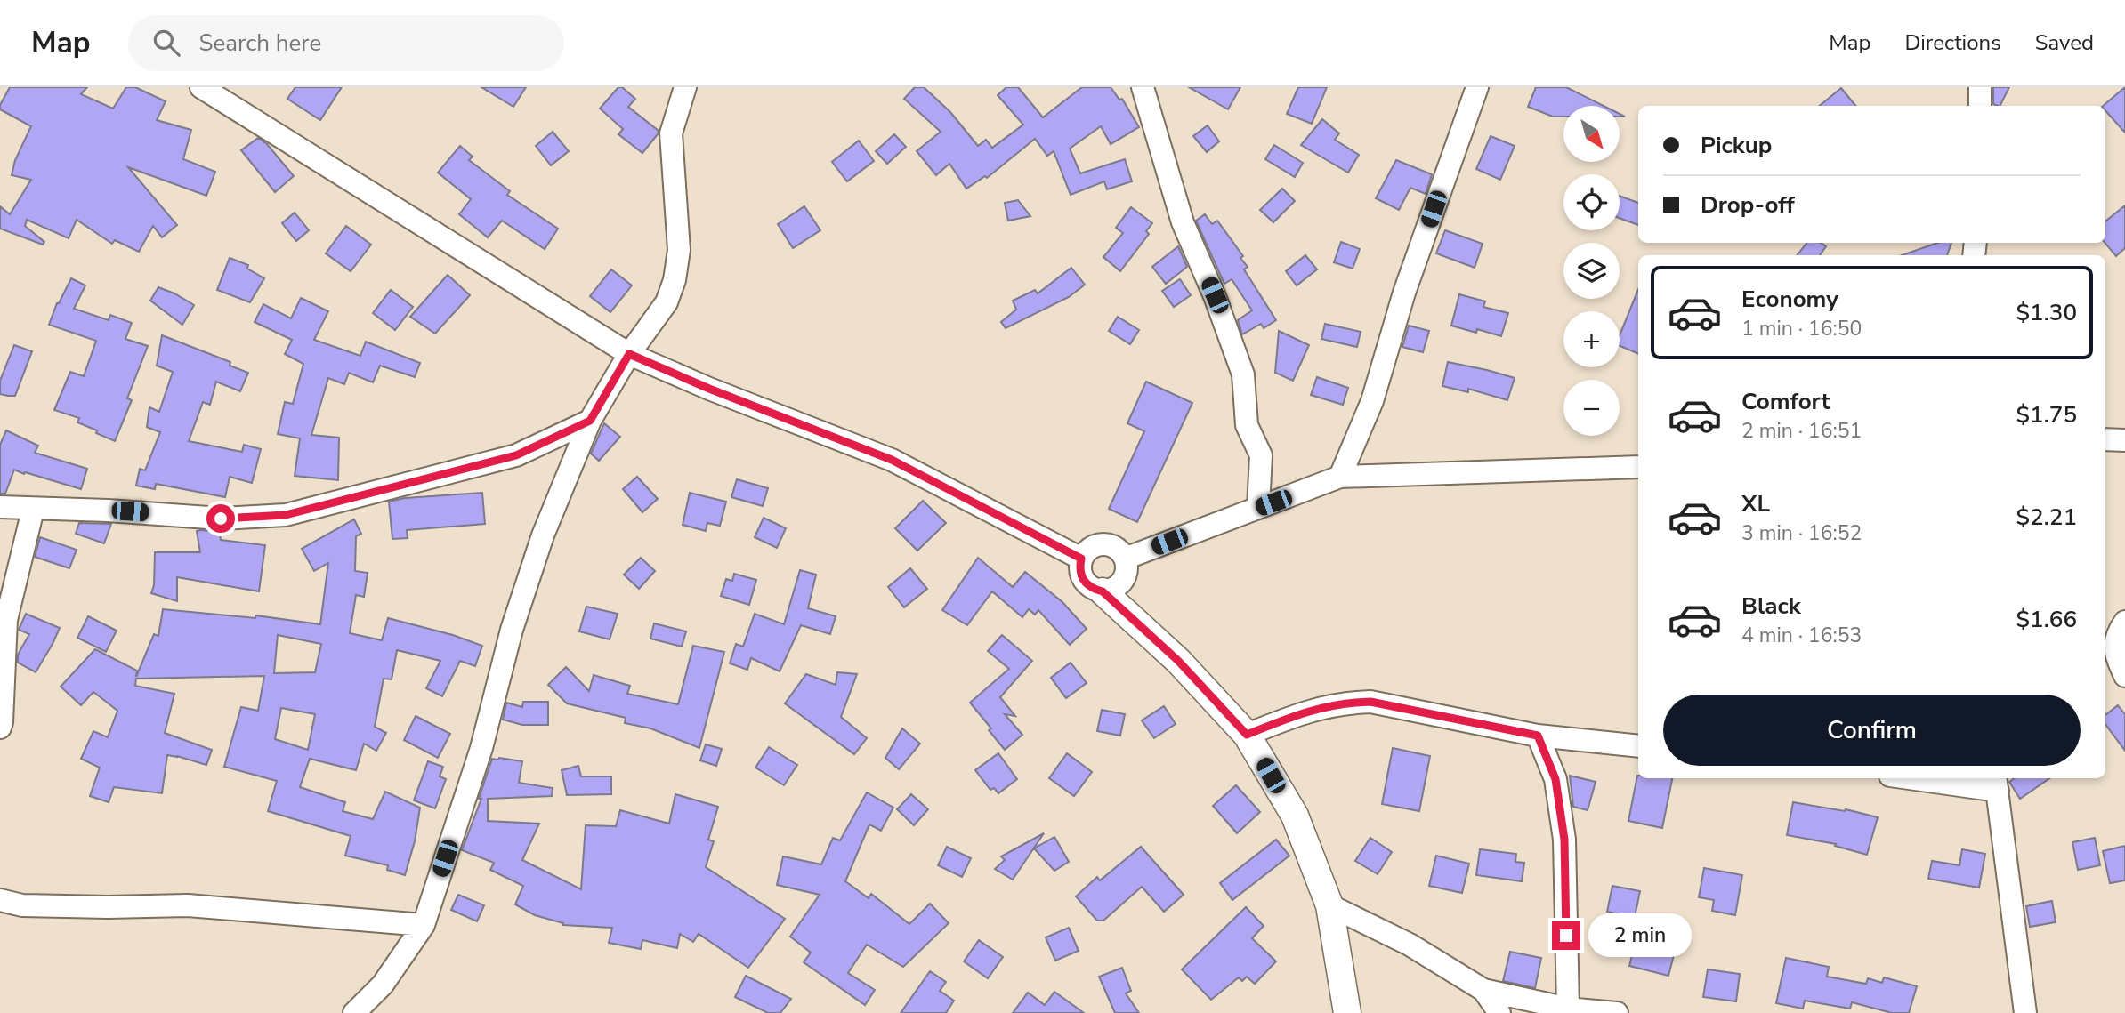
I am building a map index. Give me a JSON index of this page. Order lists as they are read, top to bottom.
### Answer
{
  "north": "bottom right",
  "page": {
    "header": "Map",
    "search": "Search here",
    "nav": ["Map", "Directions", "Saved"],
    "map_buttons": ["+", "−"],
    "banner": ["Pickup", "Drop-off"],
    "list": [
      {
        "name": "Economy",
        "note": "1 min · 16:50",
        "value": "$1.30"
      },
      {
        "name": "Comfort",
        "note": "2 min · 16:51",
        "value": "$1.75"
      },
      {
        "name": "XL",
        "note": "3 min · 16:52",
        "value": "$2.21"
      },
      {
        "name": "Black",
        "note": "4 min · 16:53",
        "value": "$1.66"
      }
    ],
    "buttons": "Confirm",
    "bubble": "2 min"
  }
}
